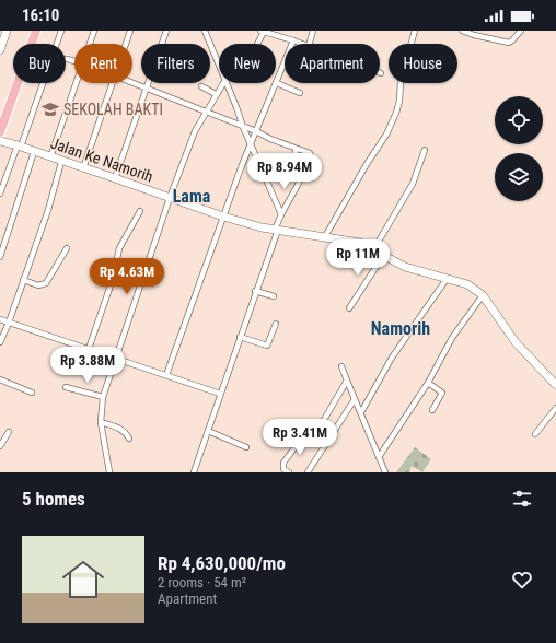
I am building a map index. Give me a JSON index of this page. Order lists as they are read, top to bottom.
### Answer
{
  "streets": {
    "street": ["Jalan Ke Namorih"]
  },
  "districts": ["Lama", "Namorih"],
  "places": {
    "school or university": ["SEKOLAH BAKTI"]
  },
  "page": {
    "status": "16:10",
    "chip": [
      "Buy",
      "Rent",
      "Filters",
      "New",
      "Apartment",
      "House"
    ],
    "price": [
      "Rp 8.94M",
      "Rp 11M",
      "Rp 4.63M",
      "Rp 3.88M",
      "Rp 3.41M"
    ],
    "heading": "5 homes",
    "list": [
      {
        "name": "Rp 4,630,000/mo",
        "note": "2 rooms · 54 m² · Apartment"
      }
    ]
  }
}
